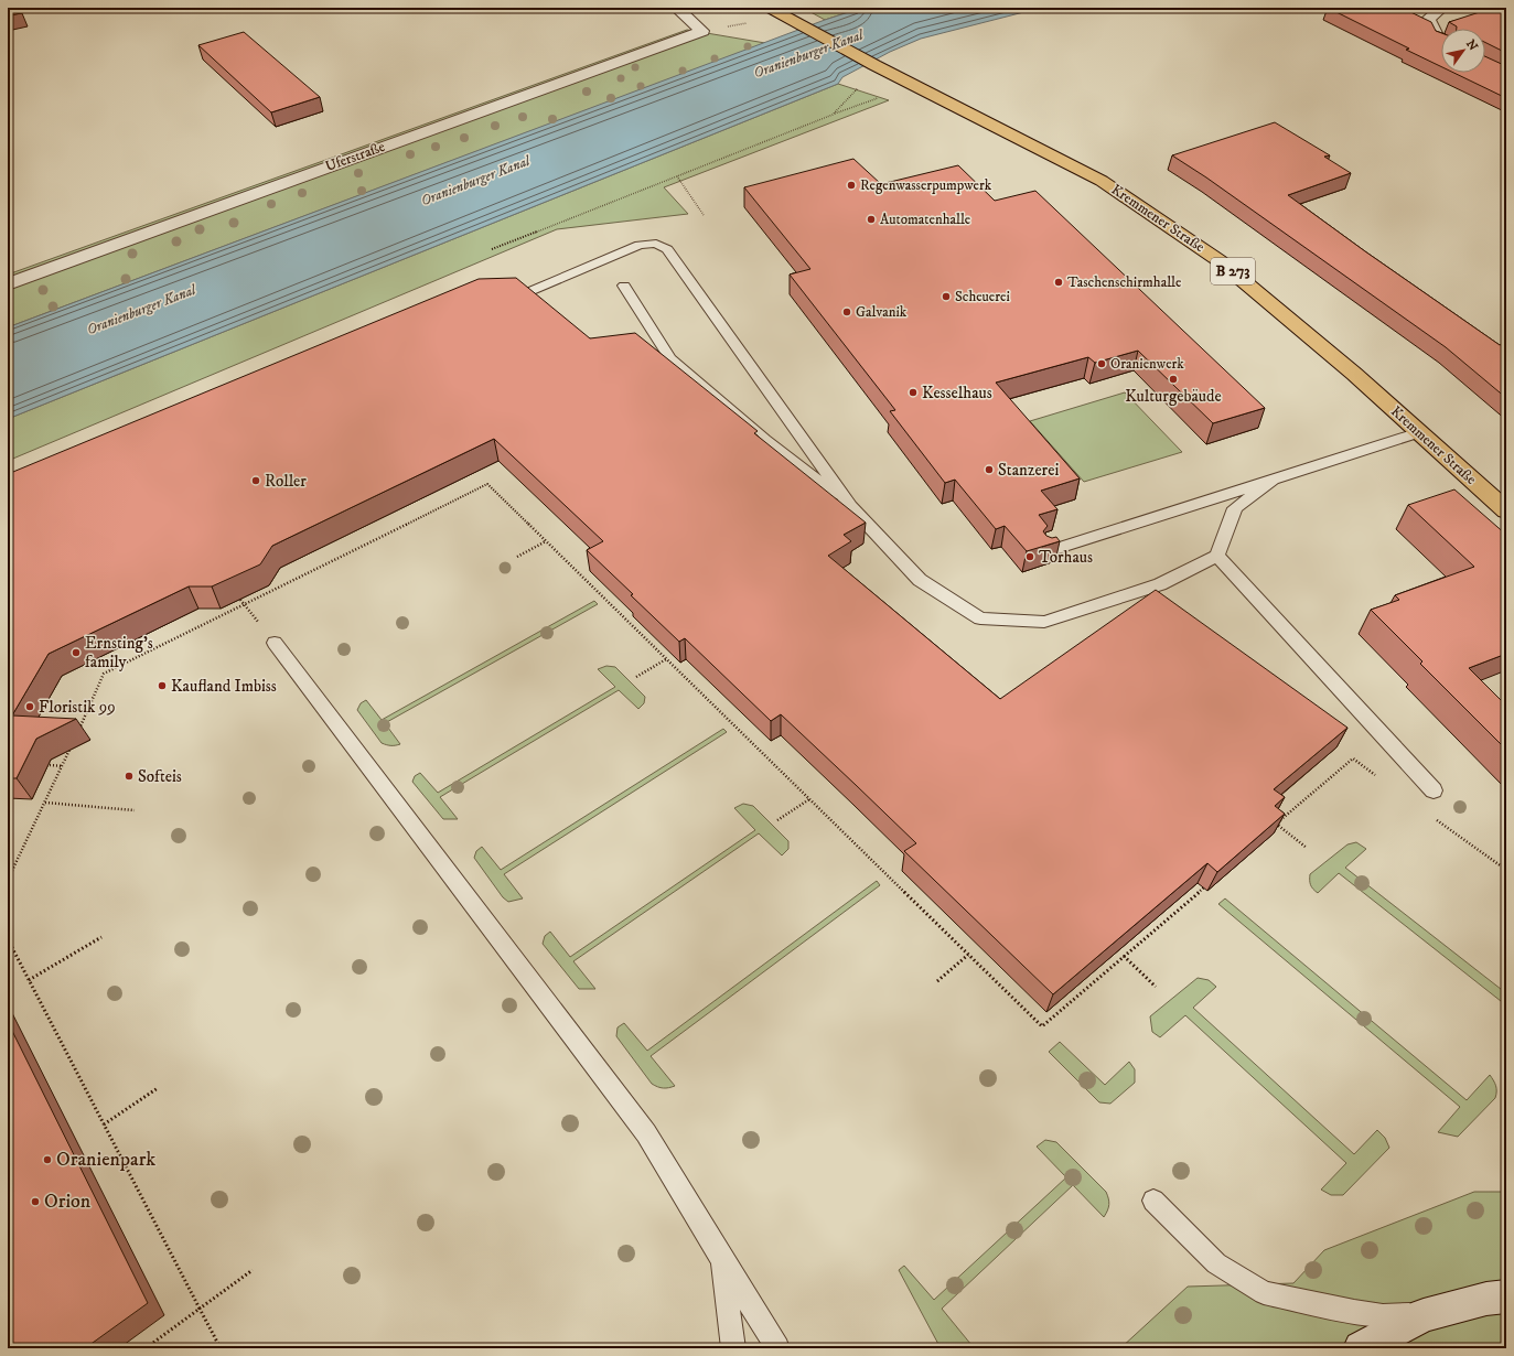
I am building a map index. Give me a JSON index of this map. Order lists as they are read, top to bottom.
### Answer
{
  "streets": {
    "main road": ["Kremmener Straße", "B 273"],
    "street": ["Uferstraße"]
  },
  "water": ["Oranienburger Kanal"],
  "places": [
    "Regenwasserpumpwerk",
    "Automatenhalle",
    "Taschenschirmhalle",
    "Scheuerei",
    "Galvanik",
    "Oranienwerk",
    "Kulturgebäude",
    "Kesselhaus",
    "Stanzerei",
    "Roller",
    "Torhaus",
    "Ernsting's family",
    "Kaufland Imbiss",
    "Floristik 99",
    "Softeis",
    "Oranienpark",
    "Orion"
  ],
  "north": "top right"
}
